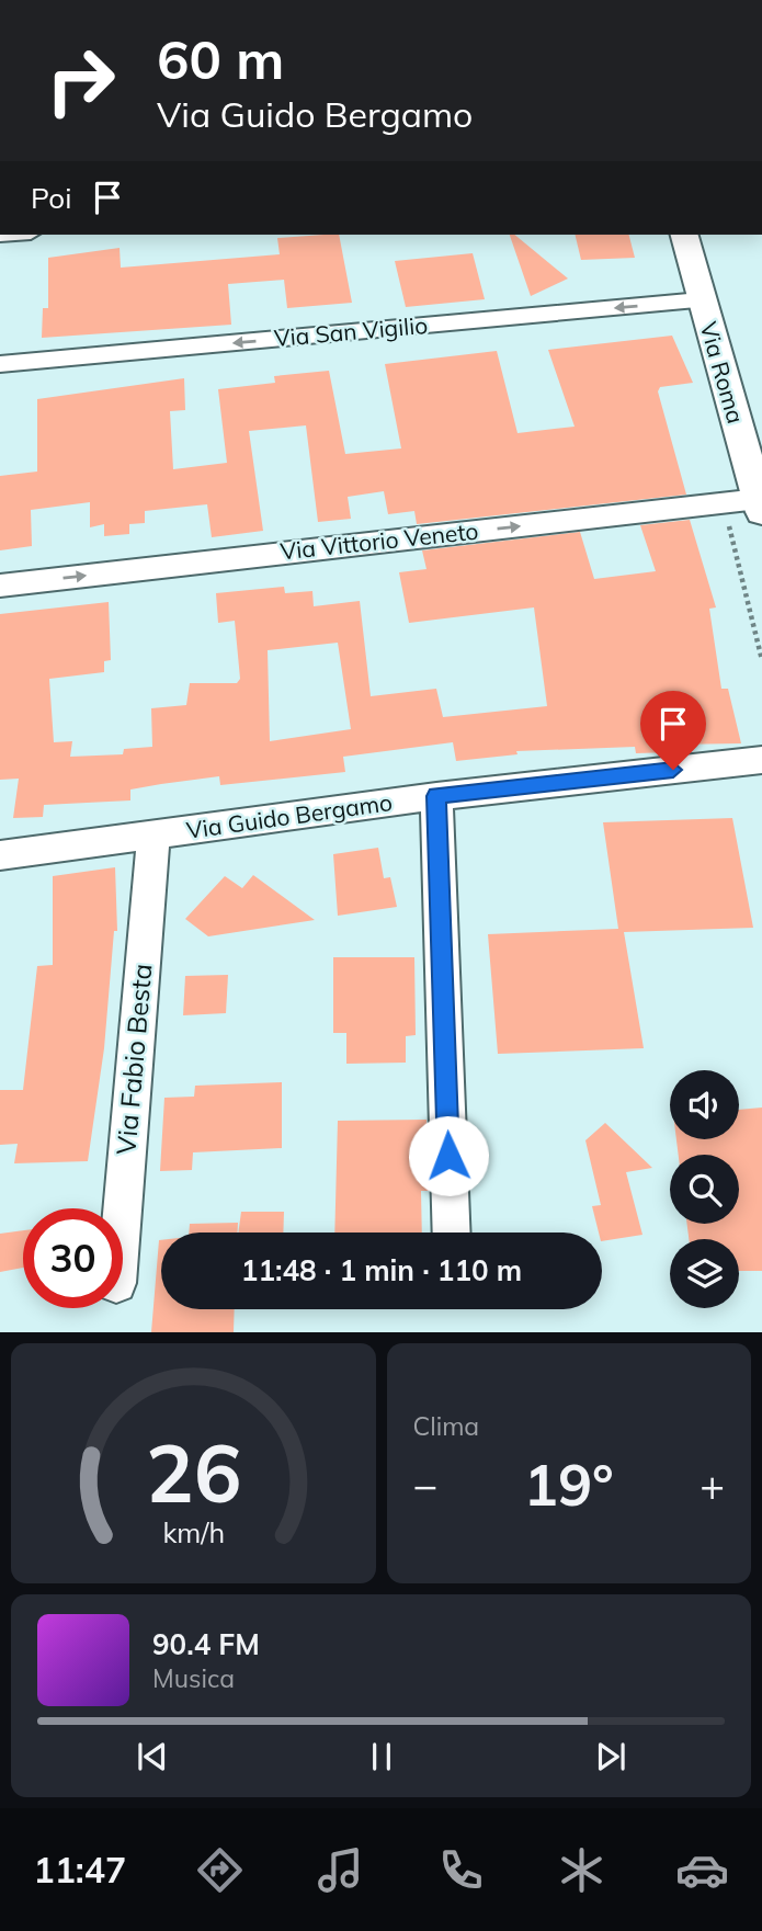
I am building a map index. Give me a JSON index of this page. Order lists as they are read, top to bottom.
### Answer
{
  "streets": {
    "street": [
      "Via San Vigilio",
      "Via Roma",
      "Via Vittorio Veneto",
      "Via Guido Bergamo",
      "Via Fabio Besta"
    ]
  },
  "crossings": [
    ["Via San Vigilio", "Via Roma"],
    ["Via Roma", "Via Vittorio Veneto"],
    ["Via Guido Bergamo", "Via Fabio Besta"]
  ],
  "one_way": ["Via San Vigilio", "Via Vittorio Veneto"],
  "page": {
    "turn": ["60 m", "Via Guido Bergamo"],
    "then": "Poi",
    "limit": "30",
    "trip": "11:48 · 1 min · 110 m",
    "tile": "Clima",
    "heat": ["−", "19°", "+"],
    "song": ["90.4 FM", "Musica"],
    "tabs": "11:47",
    "gauge": ["26", "km/h"]
  }
}
